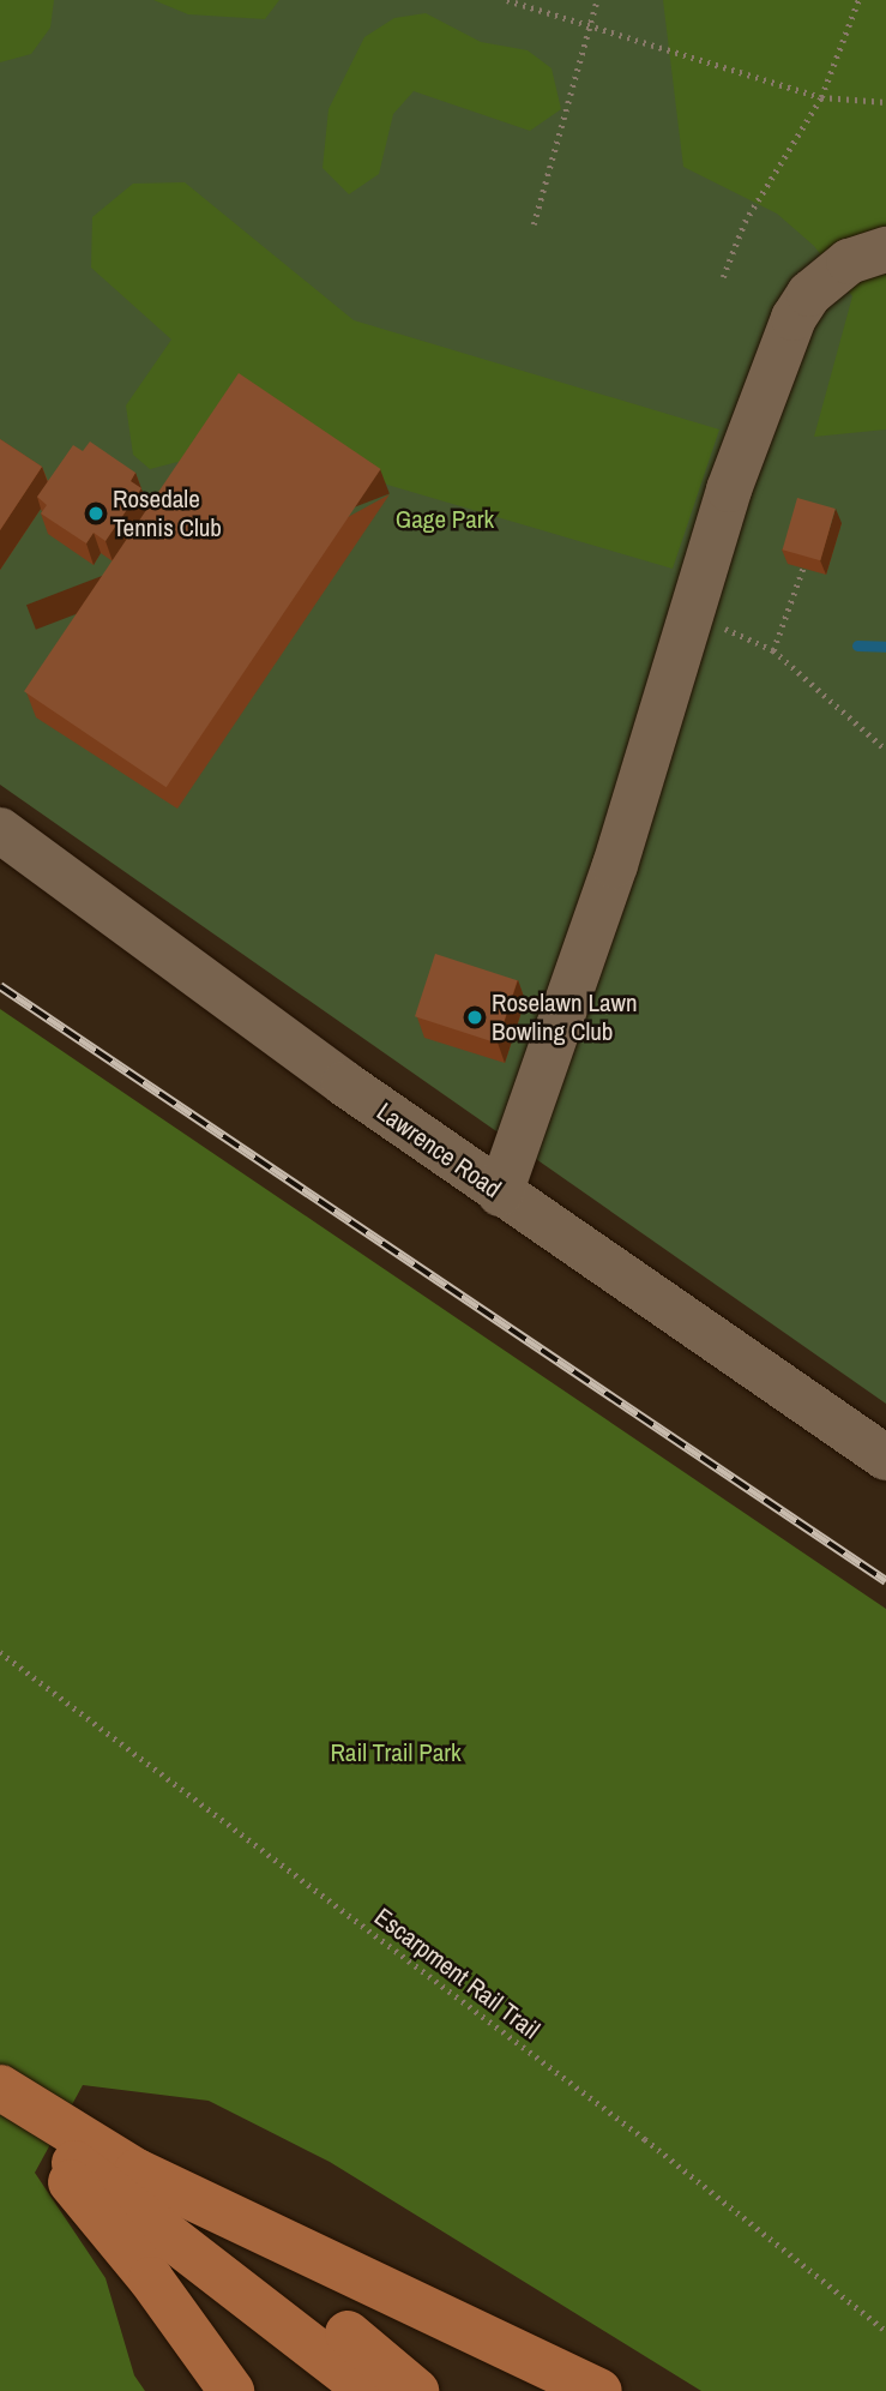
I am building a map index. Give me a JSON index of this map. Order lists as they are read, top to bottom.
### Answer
{
  "streets": {
    "street": ["Lawrence Road"],
    "path": ["Escarpment Rail Trail"]
  },
  "parks": ["Gage Park", "Rail Trail Park"],
  "places": ["Rosedale Tennis Club", "Roselawn Lawn Bowling Club"]
}
